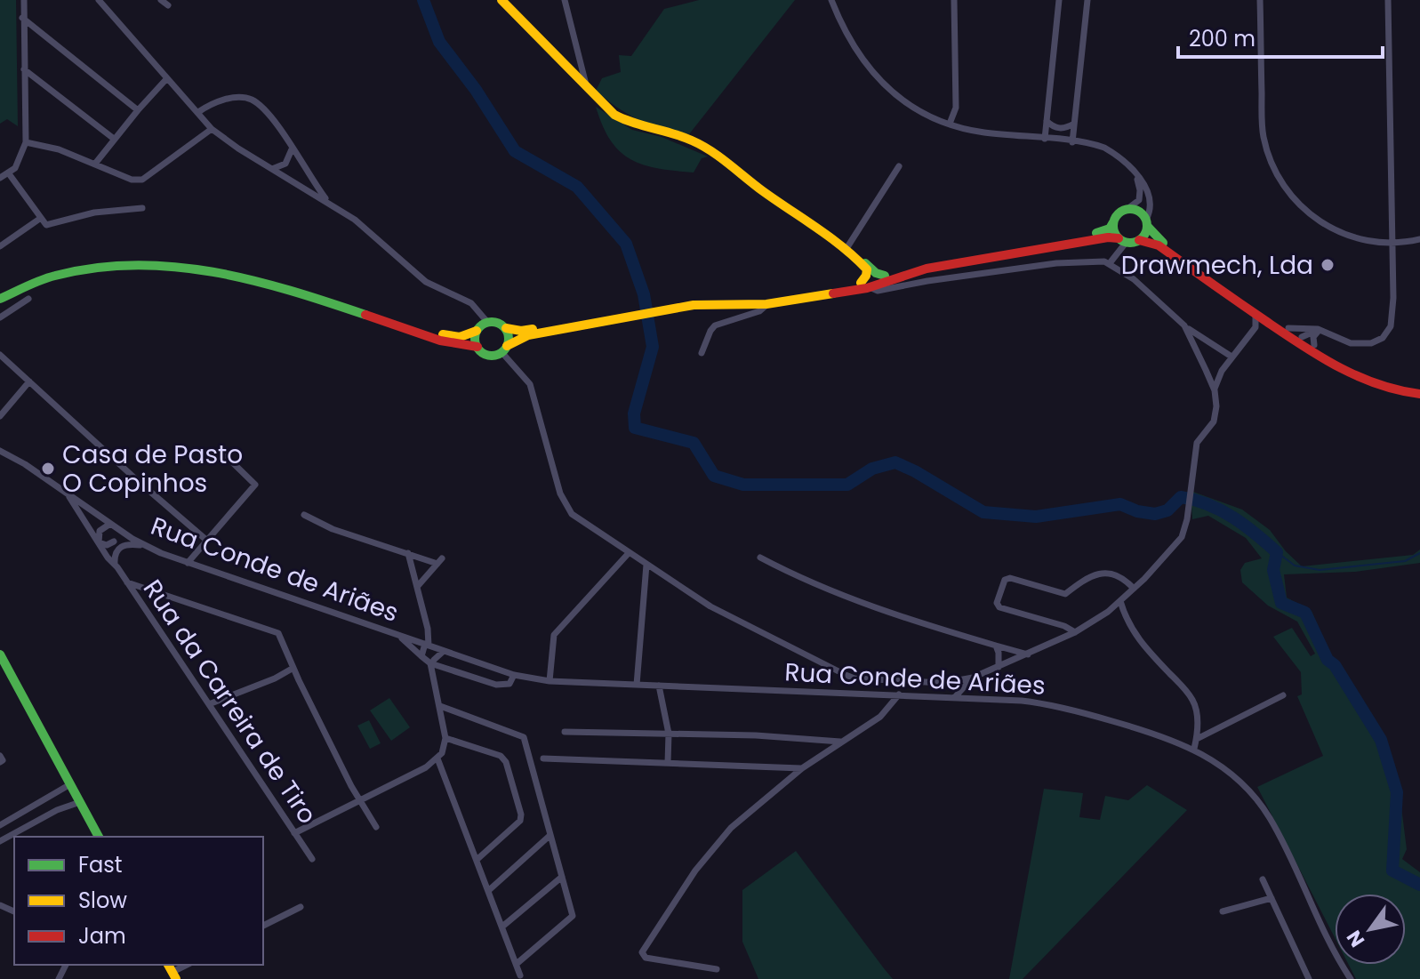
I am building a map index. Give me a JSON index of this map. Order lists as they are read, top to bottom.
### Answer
{
  "streets": {
    "street": ["Rua Conde de Ariães", "Rua da Carreira de Tiro"]
  },
  "crossings": [
    ["Rua Conde de Ariães", "Rua da Carreira de Tiro"]
  ],
  "places": ["Drawmech, Lda", "Casa de Pasto O Copinhos"],
  "legend": ["Fast", "Slow", "Jam"],
  "scale_bar": "200 m",
  "north": "bottom left"
}
